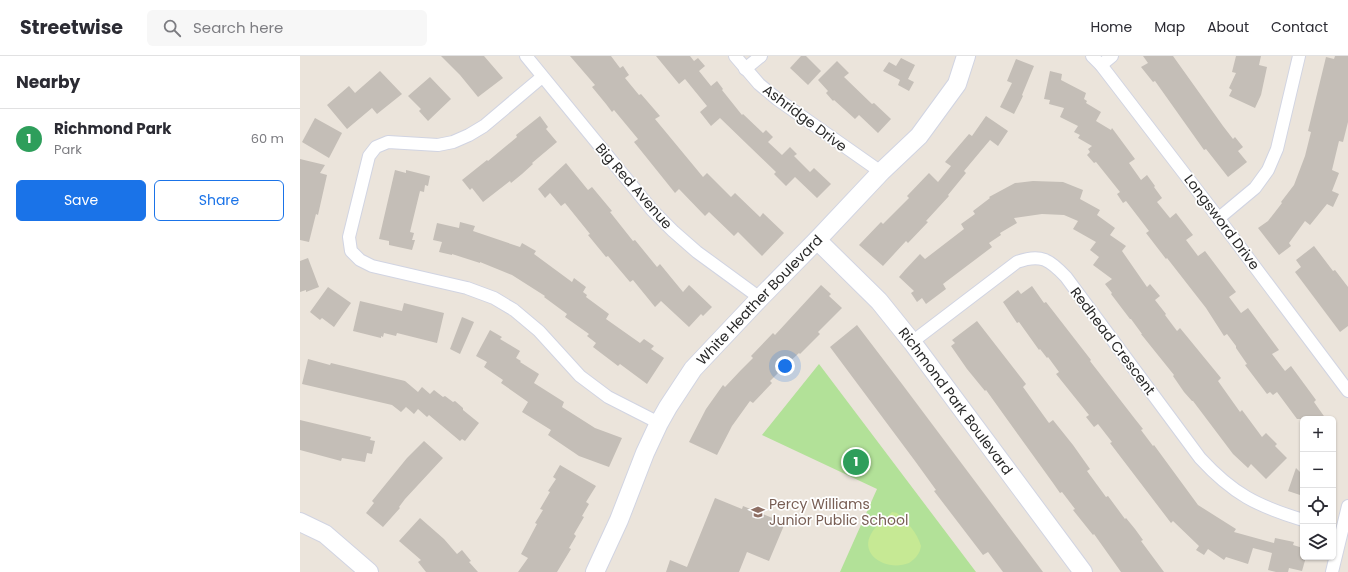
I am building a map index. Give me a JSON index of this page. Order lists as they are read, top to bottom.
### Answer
{
  "streets": {
    "street": [
      "Ashridge Drive",
      "Big Red Avenue",
      "Longsword Drive",
      "White Heather Boulevard",
      "Redhead Crescent",
      "Richmond Park Boulevard"
    ]
  },
  "crossings": [
    ["Ashridge Drive", "White Heather Boulevard"],
    ["Big Red Avenue", "White Heather Boulevard"],
    ["White Heather Boulevard", "Richmond Park Boulevard"],
    ["Redhead Crescent", "Richmond Park Boulevard"]
  ],
  "places": {
    "school or university": ["Percy Williams Junior Public School"]
  },
  "page": {
    "header": "Streetwise",
    "search": "Search here",
    "nav": [
      "Home",
      "Map",
      "About",
      "Contact"
    ],
    "heading": "Nearby",
    "list": [
      {
        "mark": "1",
        "name": "Richmond Park",
        "note": "Park",
        "value": "60 m"
      }
    ],
    "buttons": ["Save", "Share"],
    "map_buttons": ["+", "−"],
    "pins": "1"
  }
}
